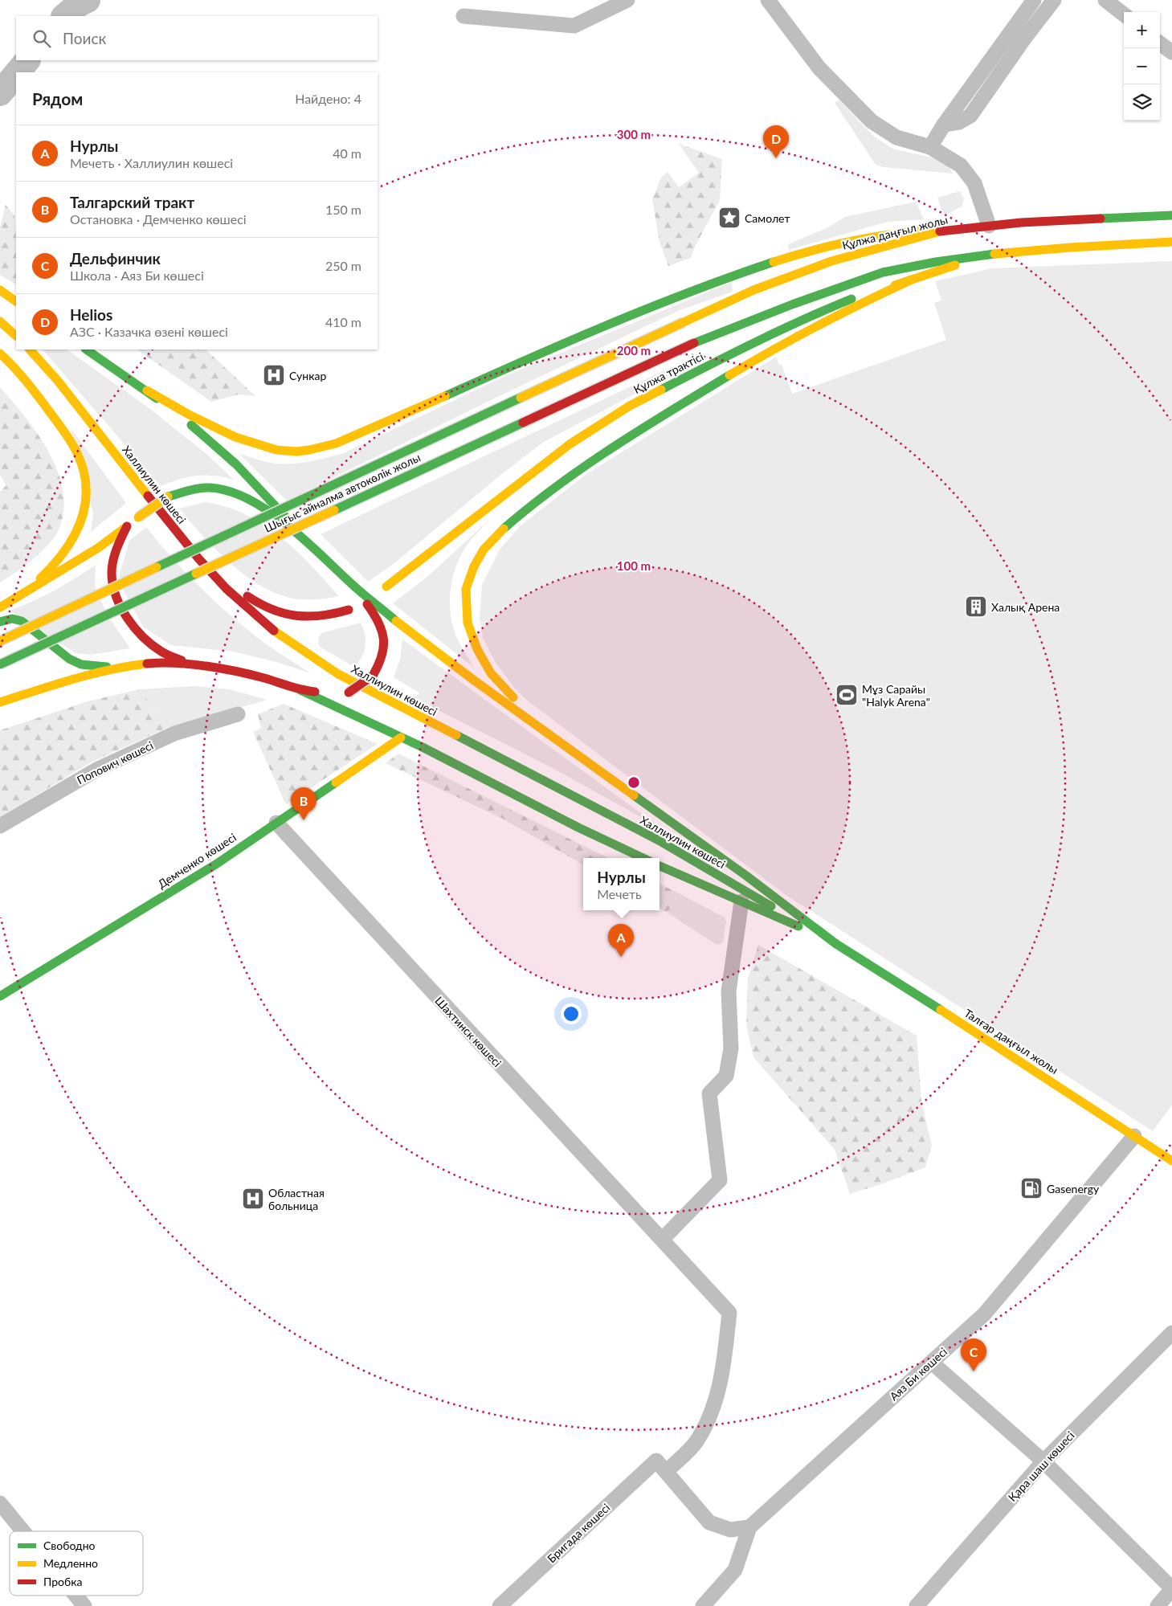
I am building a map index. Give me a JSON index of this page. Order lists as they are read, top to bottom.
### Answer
{
  "streets": {
    "main road": [
      "Құлжа даңғыл жолы",
      "Құлжа трактісі",
      "Халлиулин көшесі",
      "Шығыс айналма автокөлік жолы",
      "Демченко көшесі",
      "Талғар даңғыл жолы"
    ],
    "street": [
      "Попович көшесі",
      "Шахтинск көшесі",
      "Аяз Би көшесі",
      "Қара шаш көшесі",
      "Бригада көшесі"
    ]
  },
  "crossings": [
    ["Құлжа даңғыл жолы", "Шығыс айналма автокөлік жолы"],
    ["Құлжа трактісі", "Шығыс айналма автокөлік жолы"],
    ["Халлиулин көшесі", "Талғар даңғыл жолы"],
    ["Демченко көшесі", "Шахтинск көшесі"],
    ["Шахтинск көшесі", "Бригада көшесі"],
    ["Талғар даңғыл жолы", "Аяз Би көшесі"]
  ],
  "places": {
    "place": ["Самолет"],
    "hospital": ["Сункар", "Областная больница"],
    "building": ["Халық Арена"],
    "sports": ["Мұз Сарайы \"Halyk Arena\""],
    "fuel station": ["Gasenergy"]
  },
  "legend": ["Свободно", "Медленно", "Пробка"],
  "page": {
    "map_buttons": ["+", "−"],
    "search": "Поиск",
    "heading": ["Рядом", "Найдено: 4"],
    "list": [
      {
        "mark": "A",
        "name": "Нурлы",
        "note": "Мечеть · Халлиулин көшесі",
        "value": "40 m"
      },
      {
        "mark": "B",
        "name": "Талгарский тракт",
        "note": "Остановка · Демченко көшесі",
        "value": "150 m"
      },
      {
        "mark": "C",
        "name": "Дельфинчик",
        "note": "Школа · Аяз Би көшесі",
        "value": "250 m"
      },
      {
        "mark": "D",
        "name": "Helios",
        "note": "АЗС · Казачка өзені көшесі",
        "value": "410 m"
      }
    ],
    "pins": [
      "D",
      "B",
      "A",
      "C"
    ],
    "popup": ["Нурлы", "Мечеть"]
  },
  "rings": ["300 m", "200 m", "100 m"]
}
